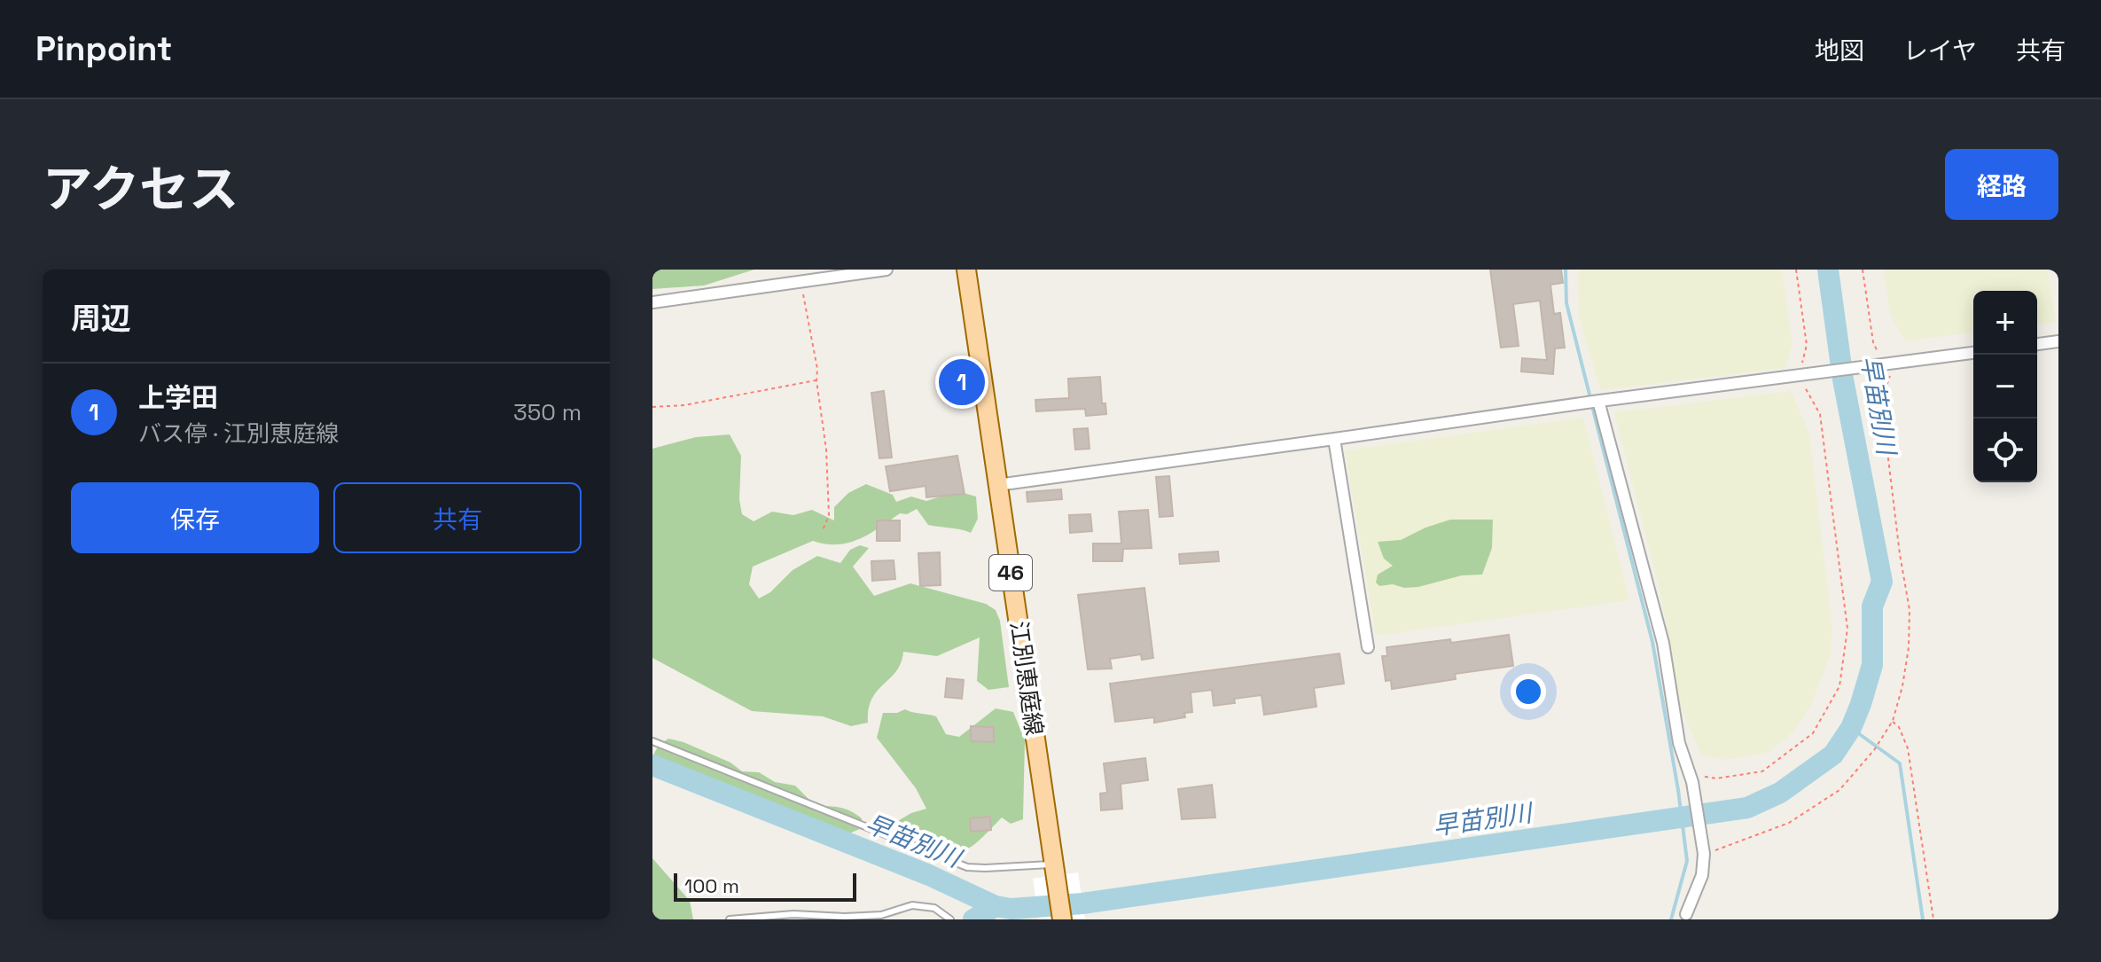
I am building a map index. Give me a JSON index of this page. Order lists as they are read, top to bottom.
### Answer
{
  "streets": {
    "main road": ["46", "江別恵庭線"]
  },
  "water": ["早苗別川"],
  "scale_bar": "100 m",
  "page": {
    "header": "Pinpoint",
    "nav": ["地図", "レイヤ", "共有"],
    "title": "アクセス",
    "buttons": [
      "経路",
      ["保存", "共有"]
    ],
    "heading": "周辺",
    "map_buttons": ["+", "−"],
    "pins": "1",
    "list": [
      {
        "mark": "1",
        "name": "上学田",
        "note": "バス停 · 江別恵庭線",
        "value": "350 m"
      }
    ],
    "scale": "100 m"
  }
}
